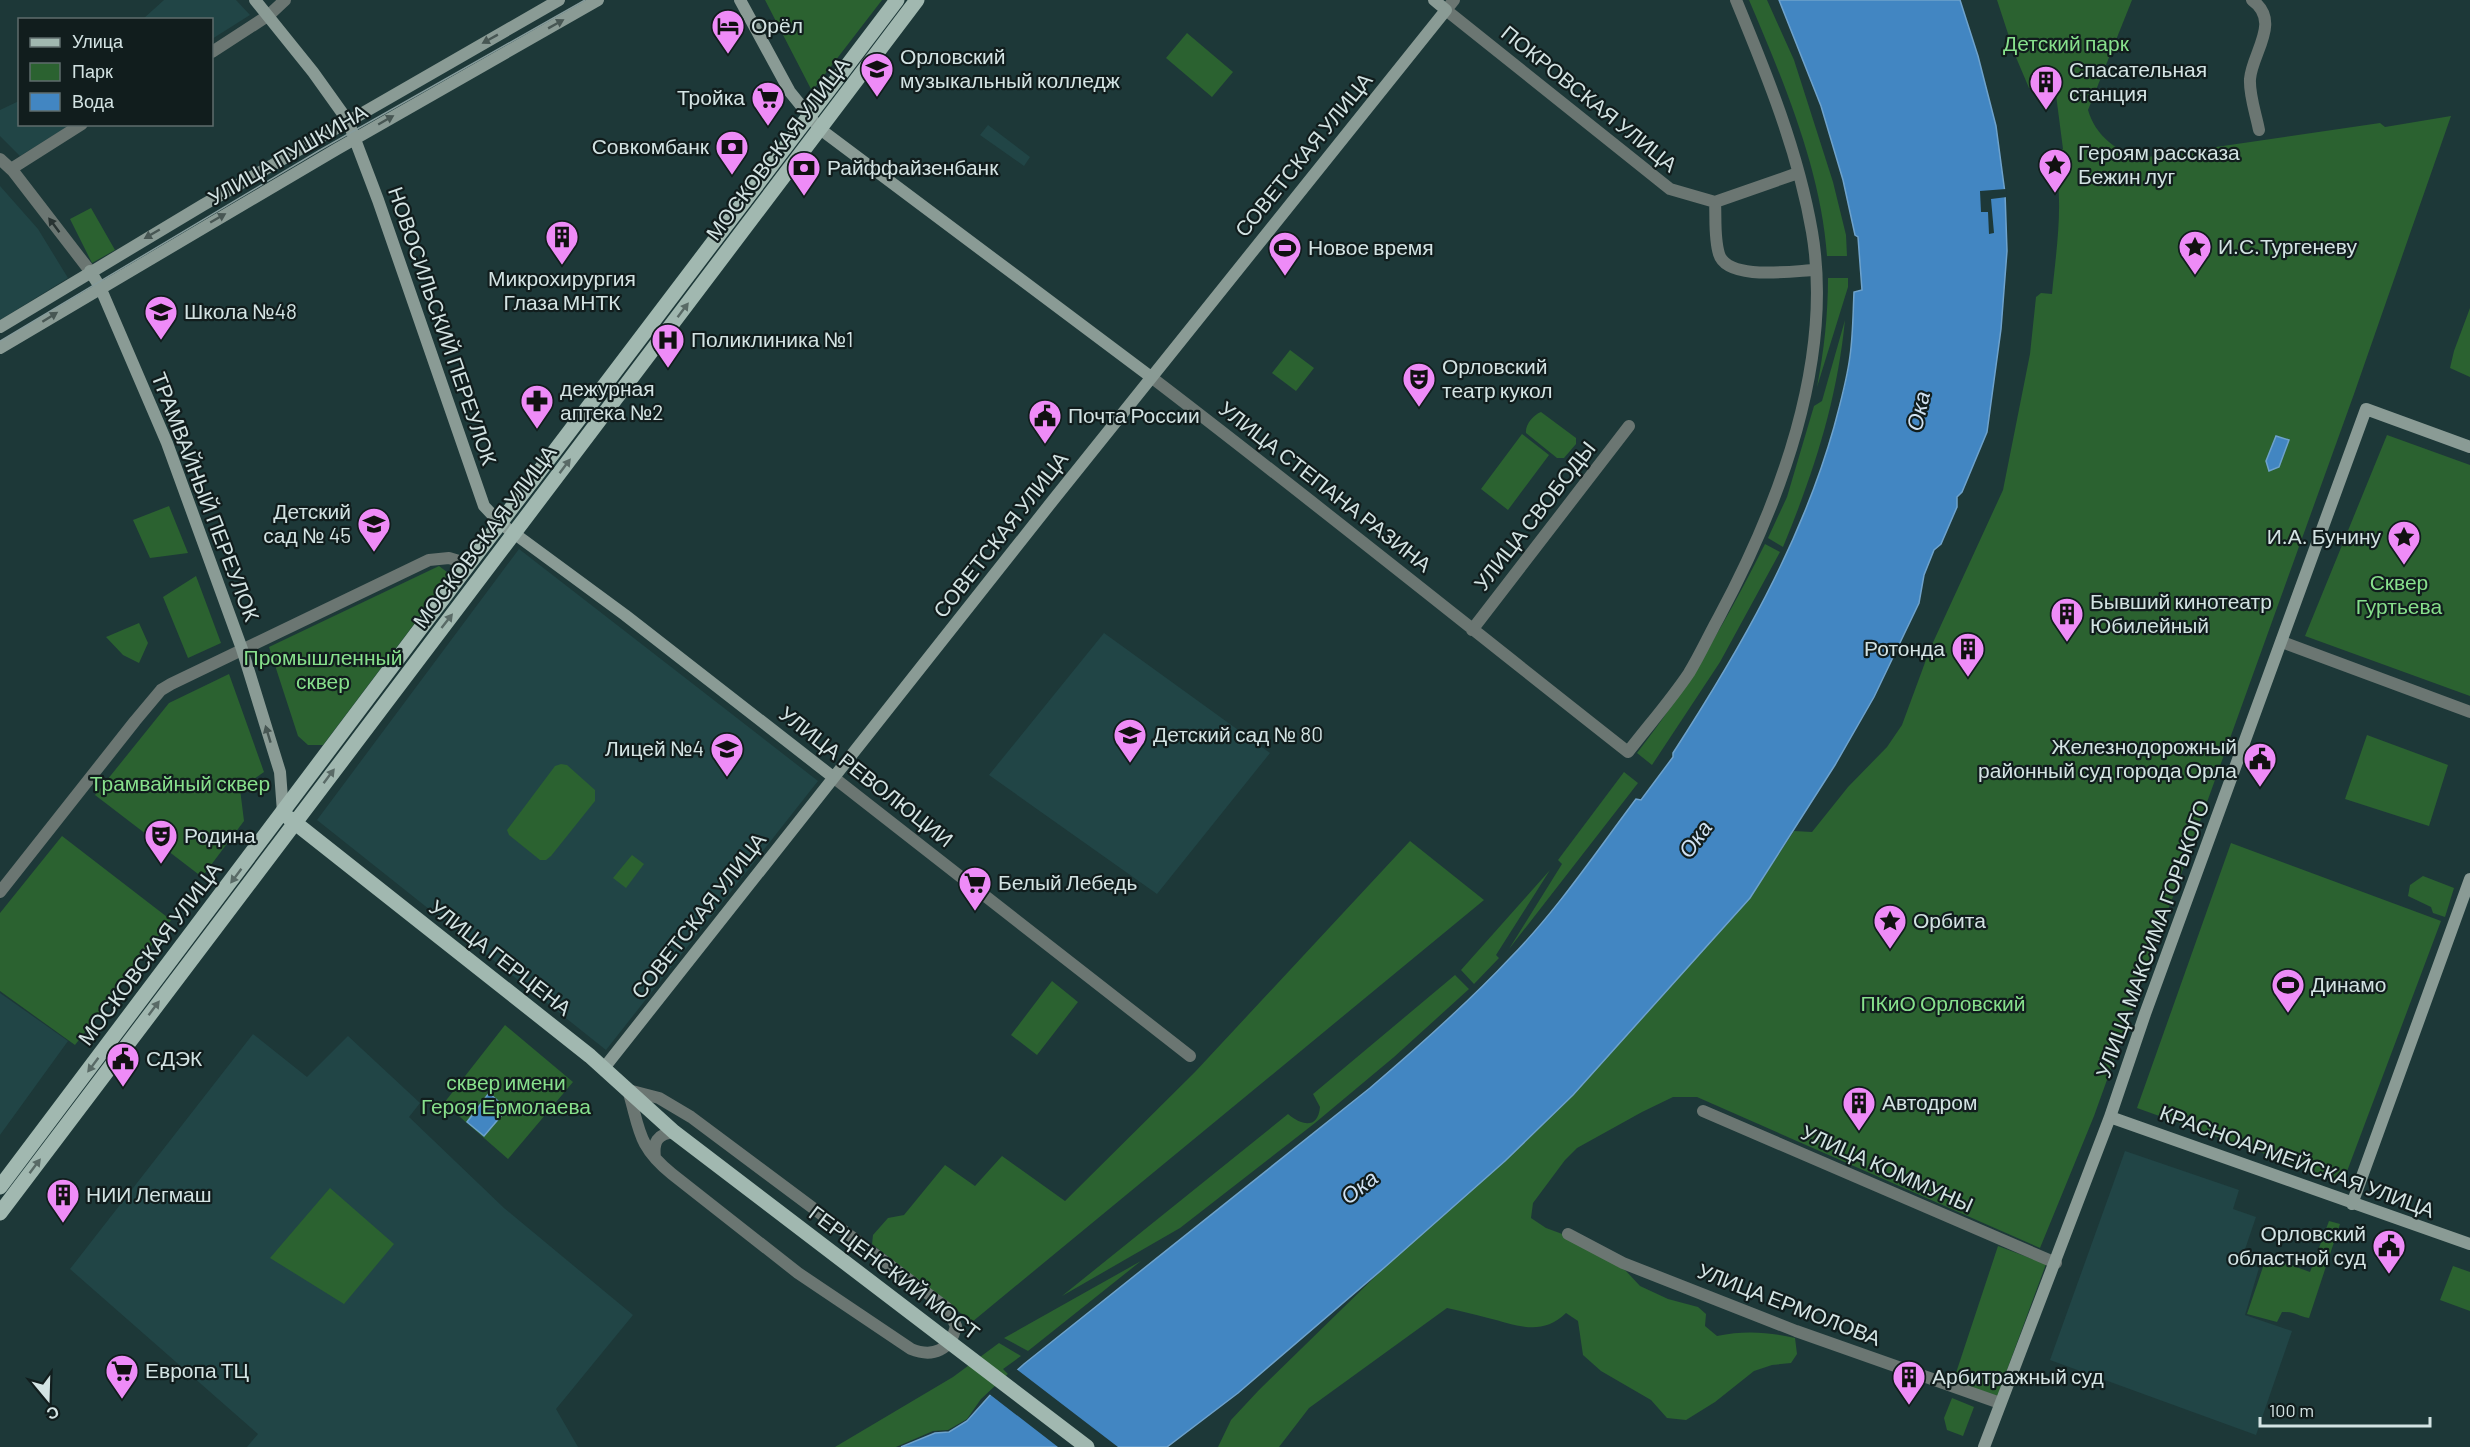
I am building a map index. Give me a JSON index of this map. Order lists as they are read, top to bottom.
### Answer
{
  "streets": {
    "main road": ["МОСКОВСКАЯ УЛИЦА", "УЛИЦА ГЕРЦЕНА", "ГЕРЦЕНСКИЙ МОСТ"],
    "street": [
      "ПОКРОВСКАЯ УЛИЦА",
      "УЛИЦА ПУШКИНА",
      "СОВЕТСКАЯ УЛИЦА",
      "НОВОСИЛЬСКИЙ ПЕРЕУЛОК",
      "УЛИЦА СТЕПАНА РАЗИНА",
      "ТРАМВАЙНЫЙ ПЕРЕУЛОК",
      "УЛИЦА СВОБОДЫ",
      "УЛИЦА РЕВОЛЮЦИИ",
      "УЛИЦА МАКСИМА ГОРЬКОГО",
      "КРАСНОАРМЕЙСКАЯ УЛИЦА",
      "УЛИЦА КОММУНЫ",
      "УЛИЦА ЕРМОЛОВА"
    ]
  },
  "crossings": [
    ["ПОКРОВСКАЯ УЛИЦА", "СОВЕТСКАЯ УЛИЦА"],
    ["МОСКОВСКАЯ УЛИЦА", "НОВОСИЛЬСКИЙ ПЕРЕУЛОК"],
    ["МОСКОВСКАЯ УЛИЦА", "УЛИЦА СТЕПАНА РАЗИНА"],
    ["МОСКОВСКАЯ УЛИЦА", "ТРАМВАЙНЫЙ ПЕРЕУЛОК"],
    ["МОСКОВСКАЯ УЛИЦА", "УЛИЦА РЕВОЛЮЦИИ"],
    ["МОСКОВСКАЯ УЛИЦА", "УЛИЦА ГЕРЦЕНА"],
    ["УЛИЦА ПУШКИНА", "НОВОСИЛЬСКИЙ ПЕРЕУЛОК"],
    ["УЛИЦА ПУШКИНА", "ТРАМВАЙНЫЙ ПЕРЕУЛОК"],
    ["СОВЕТСКАЯ УЛИЦА", "УЛИЦА СТЕПАНА РАЗИНА"],
    ["СОВЕТСКАЯ УЛИЦА", "УЛИЦА РЕВОЛЮЦИИ"],
    ["СОВЕТСКАЯ УЛИЦА", "УЛИЦА ГЕРЦЕНА"],
    ["НОВОСИЛЬСКИЙ ПЕРЕУЛОК", "УЛИЦА РЕВОЛЮЦИИ"],
    ["УЛИЦА СТЕПАНА РАЗИНА", "УЛИЦА СВОБОДЫ"],
    ["ТРАМВАЙНЫЙ ПЕРЕУЛОК", "УЛИЦА ГЕРЦЕНА"],
    ["УЛИЦА МАКСИМА ГОРЬКОГО", "КРАСНОАРМЕЙСКАЯ УЛИЦА"],
    ["УЛИЦА МАКСИМА ГОРЬКОГО", "УЛИЦА КОММУНЫ"],
    ["УЛИЦА МАКСИМА ГОРЬКОГО", "УЛИЦА ЕРМОЛОВА"],
    ["УЛИЦА ГЕРЦЕНА", "ГЕРЦЕНСКИЙ МОСТ"]
  ],
  "water": ["Ока"],
  "parks": [
    "Детский парк",
    "Сквер Гуртьева",
    "Промышленный сквер",
    "Трамвайный сквер",
    "ПКиО Орловский",
    "сквер имени Героя Ермолаева"
  ],
  "places": {
    "hotel": ["Орёл"],
    "school or university": [
      "Орловский музыкальный колледж",
      "Школа №48",
      "Детский сад № 45",
      "Детский сад № 80",
      "Лицей №4"
    ],
    "building": [
      "Спасательная станция",
      "Микрохирургия Глаза МНТК",
      "Бывший кинотеатр Юбилейный",
      "Ротонда",
      "Автодром",
      "НИИ Легмаш",
      "Арбитражный суд"
    ],
    "supermarket": ["Тройка", "Белый Лебедь", "Европа ТЦ"],
    "bank": ["Совкомбанк", "Райффайзенбанк"],
    "place": [
      "Героям рассказа Бежин луг",
      "И.С.Тургеневу",
      "И.А. Бунину",
      "Орбита"
    ],
    "sports": ["Новое время", "Динамо"],
    "hospital": ["Поликлиника №1"],
    "theatre": ["Орловский театр кукол", "Родина"],
    "pharmacy": ["дежурная аптека №2"],
    "public building": [
      "Почта России",
      "Железнодорожный районный суд города Орла",
      "СДЭК",
      "Орловский областной суд"
    ]
  },
  "legend": ["Улица", "Парк", "Вода"],
  "scale_bar": "100 m",
  "north": "bottom"
}
